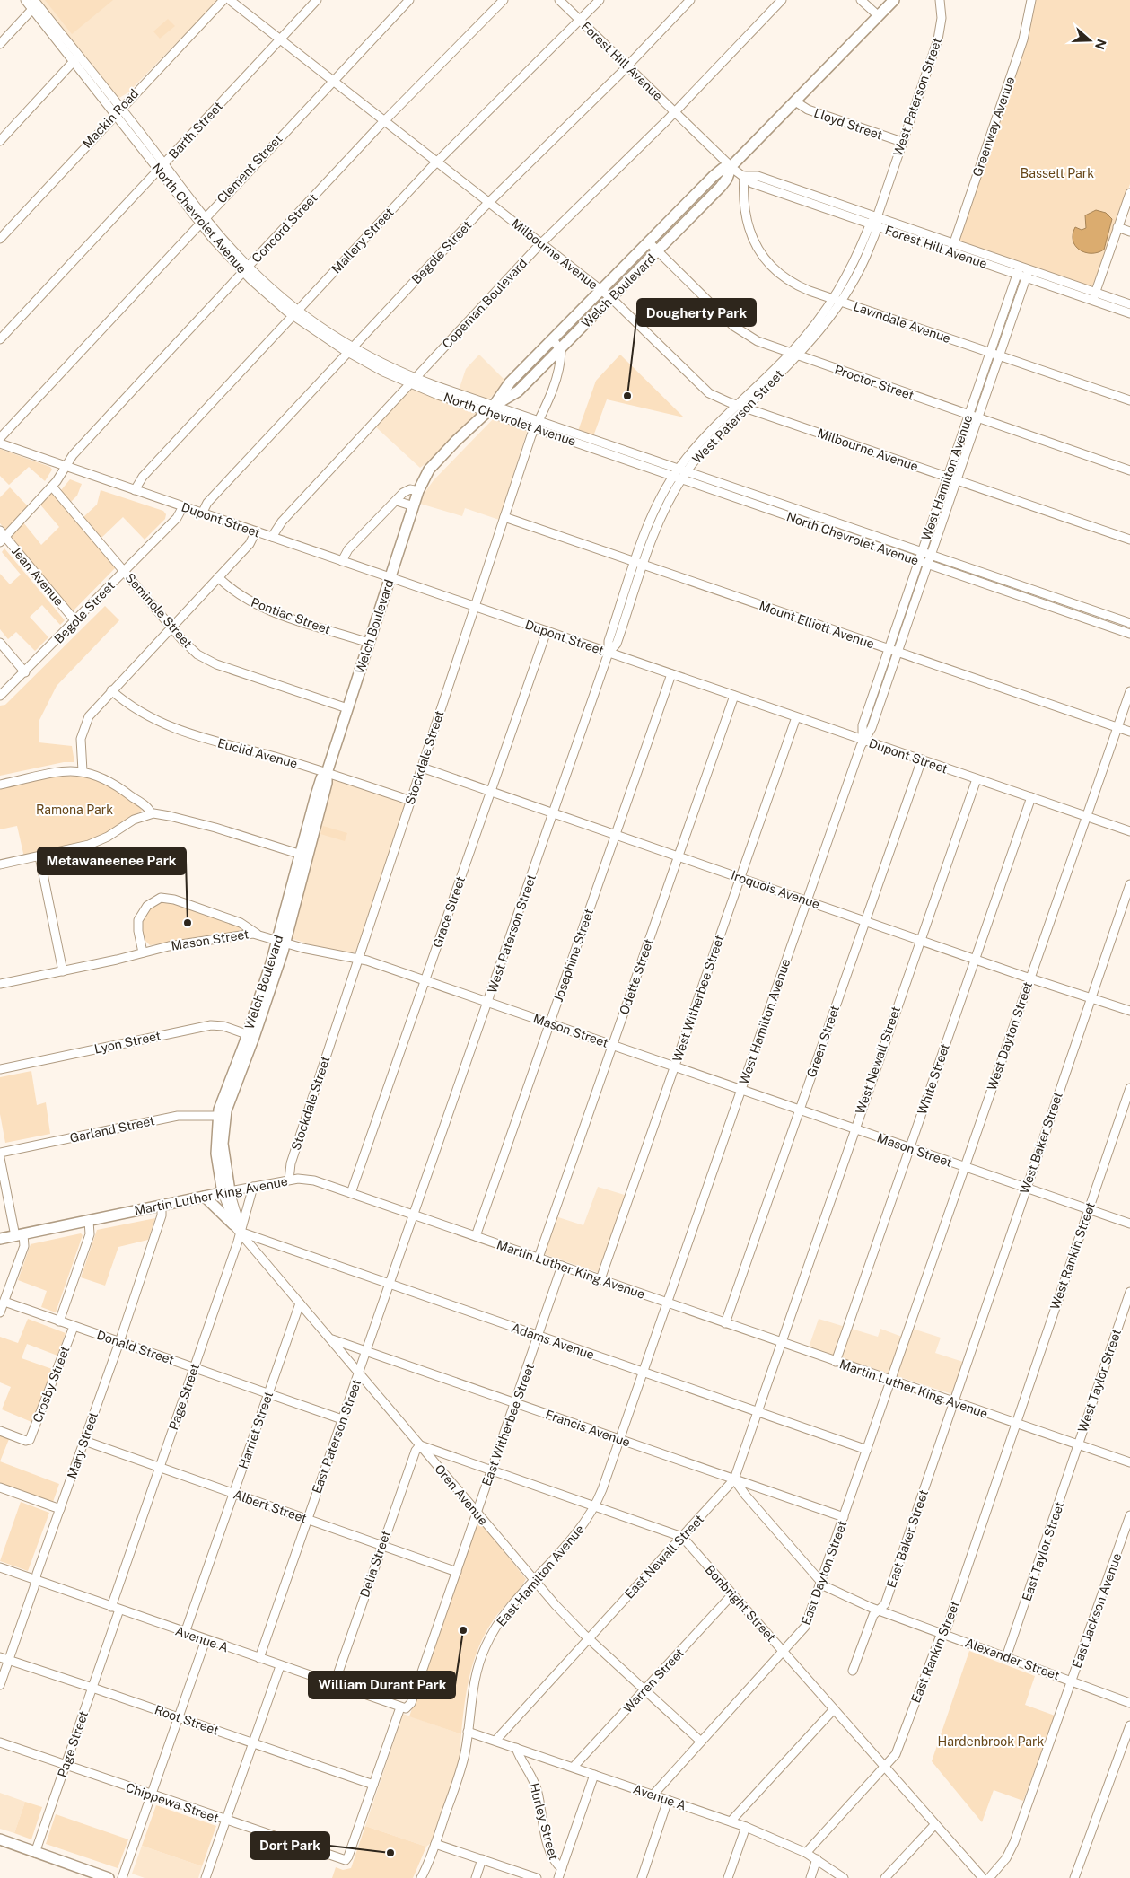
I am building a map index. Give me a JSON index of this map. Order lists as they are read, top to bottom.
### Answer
{
  "streets": {
    "main road": ["Welch Boulevard", "Martin Luther King Avenue"],
    "street": [
      "Forest Hill Avenue",
      "West Paterson Street",
      "Mackin Road",
      "Lloyd Street",
      "Greenway Avenue",
      "Barth Street",
      "Clement Street",
      "North Chevrolet Avenue",
      "Concord Street",
      "Mallery Street",
      "Begole Street",
      "Milbourne Avenue",
      "Copeman Boulevard",
      "Lawndale Avenue",
      "Proctor Street",
      "West Hamilton Avenue",
      "Dupont Street",
      "Jean Avenue",
      "Seminole Street",
      "Pontiac Street",
      "Mount Elliott Avenue",
      "Euclid Avenue",
      "Stockdale Street",
      "Iroquois Avenue",
      "Grace Street",
      "Mason Street",
      "Josephine Street",
      "Odette Street",
      "West Witherbee Street",
      "West Dayton Street",
      "Green Street",
      "Lyon Street",
      "West Newall Street",
      "White Street",
      "Garland Street",
      "West Baker Street",
      "West Rankin Street",
      "Adams Avenue",
      "Donald Street",
      "West Taylor Street",
      "Crosby Street",
      "Page Street",
      "East Witherbee Street",
      "Francis Avenue",
      "Harriet Street",
      "East Paterson Street",
      "Mary Street",
      "Oren Avenue",
      "Albert Street",
      "East Baker Street",
      "East Taylor Street",
      "East Newall Street",
      "Delia Street",
      "East Dayton Street",
      "East Hamilton Avenue",
      "Bonbright Street",
      "East Jackson Avenue",
      "Avenue A",
      "East Rankin Street",
      "Alexander Street",
      "Warren Street",
      "Root Street",
      "Chippewa Street",
      "Hurley Street"
    ]
  },
  "crossings": [
    ["Forest Hill Avenue", "West Paterson Street"],
    ["Forest Hill Avenue", "Greenway Avenue"],
    ["Forest Hill Avenue", "Mallery Street"],
    ["Forest Hill Avenue", "Begole Street"],
    ["Forest Hill Avenue", "Welch Boulevard"],
    ["Forest Hill Avenue", "Copeman Boulevard"],
    ["Forest Hill Avenue", "Lawndale Avenue"],
    ["Forest Hill Avenue", "West Hamilton Avenue"],
    ["West Paterson Street", "Lloyd Street"],
    ["West Paterson Street", "North Chevrolet Avenue"],
    ["West Paterson Street", "Milbourne Avenue"],
    ["West Paterson Street", "Lawndale Avenue"],
    ["West Paterson Street", "Proctor Street"],
    ["West Paterson Street", "Dupont Street"],
    ["West Paterson Street", "Mount Elliott Avenue"],
    ["West Paterson Street", "Iroquois Avenue"],
    ["West Paterson Street", "Mason Street"],
    ["West Paterson Street", "Martin Luther King Avenue"],
    ["West Paterson Street", "East Paterson Street"],
    ["Mackin Road", "North Chevrolet Avenue"],
    ["Lloyd Street", "Welch Boulevard"],
    ["Barth Street", "North Chevrolet Avenue"],
    ["Barth Street", "Milbourne Avenue"],
    ["Clement Street", "North Chevrolet Avenue"],
    ["Clement Street", "Milbourne Avenue"],
    ["North Chevrolet Avenue", "Concord Street"],
    ["North Chevrolet Avenue", "Mallery Street"],
    ["North Chevrolet Avenue", "Begole Street"],
    ["North Chevrolet Avenue", "Welch Boulevard"],
    ["North Chevrolet Avenue", "Copeman Boulevard"],
    ["North Chevrolet Avenue", "West Hamilton Avenue"],
    ["North Chevrolet Avenue", "Stockdale Street"],
    ["Concord Street", "Milbourne Avenue"],
    ["Concord Street", "Dupont Street"],
    ["Concord Street", "Jean Avenue"],
    ["Concord Street", "Seminole Street"],
    ["Mallery Street", "Milbourne Avenue"],
    ["Mallery Street", "Dupont Street"],
    ["Begole Street", "Milbourne Avenue"],
    ["Begole Street", "Dupont Street"],
    ["Begole Street", "Jean Avenue"],
    ["Begole Street", "Seminole Street"],
    ["Milbourne Avenue", "Welch Boulevard"],
    ["Milbourne Avenue", "Copeman Boulevard"],
    ["Milbourne Avenue", "West Hamilton Avenue"],
    ["Welch Boulevard", "Proctor Street"],
    ["Welch Boulevard", "Dupont Street"],
    ["Welch Boulevard", "Seminole Street"],
    ["Welch Boulevard", "Pontiac Street"],
    ["Welch Boulevard", "Euclid Avenue"],
    ["Welch Boulevard", "Stockdale Street"],
    ["Welch Boulevard", "Mason Street"],
    ["Welch Boulevard", "Lyon Street"],
    ["Welch Boulevard", "Garland Street"],
    ["Welch Boulevard", "Martin Luther King Avenue"],
    ["Welch Boulevard", "Oren Avenue"],
    ["Copeman Boulevard", "Dupont Street"],
    ["Lawndale Avenue", "West Hamilton Avenue"],
    ["Proctor Street", "West Hamilton Avenue"],
    ["West Hamilton Avenue", "Dupont Street"],
    ["West Hamilton Avenue", "Mount Elliott Avenue"],
    ["West Hamilton Avenue", "Iroquois Avenue"],
    ["West Hamilton Avenue", "Mason Street"],
    ["West Hamilton Avenue", "Martin Luther King Avenue"],
    ["West Hamilton Avenue", "East Hamilton Avenue"],
    ["Dupont Street", "Stockdale Street"],
    ["Dupont Street", "Grace Street"],
    ["Dupont Street", "Josephine Street"],
    ["Dupont Street", "Odette Street"],
    ["Dupont Street", "West Witherbee Street"],
    ["Dupont Street", "West Dayton Street"],
    ["Dupont Street", "Green Street"],
    ["Dupont Street", "West Newall Street"],
    ["Dupont Street", "White Street"],
    ["Mount Elliott Avenue", "Stockdale Street"],
    ["Mount Elliott Avenue", "West Dayton Street"],
    ["Euclid Avenue", "Stockdale Street"],
    ["Stockdale Street", "Iroquois Avenue"],
    ["Stockdale Street", "Mason Street"],
    ["Stockdale Street", "Martin Luther King Avenue"],
    ["Iroquois Avenue", "Grace Street"],
    ["Iroquois Avenue", "Josephine Street"],
    ["Iroquois Avenue", "Odette Street"],
    ["Iroquois Avenue", "West Witherbee Street"],
    ["Iroquois Avenue", "West Dayton Street"],
    ["Iroquois Avenue", "Green Street"],
    ["Iroquois Avenue", "West Newall Street"],
    ["Iroquois Avenue", "White Street"],
    ["Iroquois Avenue", "West Baker Street"],
    ["Grace Street", "Mason Street"],
    ["Grace Street", "Martin Luther King Avenue"],
    ["Mason Street", "Josephine Street"],
    ["Mason Street", "Odette Street"],
    ["Mason Street", "West Witherbee Street"],
    ["Mason Street", "West Dayton Street"],
    ["Mason Street", "Green Street"],
    ["Mason Street", "West Newall Street"],
    ["Mason Street", "White Street"],
    ["Mason Street", "West Baker Street"],
    ["Mason Street", "West Rankin Street"],
    ["Josephine Street", "Martin Luther King Avenue"],
    ["Odette Street", "Martin Luther King Avenue"],
    ["West Witherbee Street", "Martin Luther King Avenue"],
    ["West Dayton Street", "Martin Luther King Avenue"],
    ["West Dayton Street", "East Dayton Street"],
    ["Green Street", "Martin Luther King Avenue"],
    ["West Newall Street", "Martin Luther King Avenue"],
    ["West Newall Street", "East Newall Street"],
    ["White Street", "Martin Luther King Avenue"],
    ["West Baker Street", "Martin Luther King Avenue"],
    ["West Baker Street", "East Baker Street"],
    ["Martin Luther King Avenue", "West Rankin Street"],
    ["Martin Luther King Avenue", "West Taylor Street"],
    ["Martin Luther King Avenue", "Page Street"],
    ["Martin Luther King Avenue", "East Witherbee Street"],
    ["Martin Luther King Avenue", "East Paterson Street"],
    ["Martin Luther King Avenue", "Mary Street"],
    ["Martin Luther King Avenue", "Oren Avenue"],
    ["Martin Luther King Avenue", "East Baker Street"],
    ["Martin Luther King Avenue", "East Taylor Street"],
    ["Martin Luther King Avenue", "East Newall Street"],
    ["Martin Luther King Avenue", "East Dayton Street"],
    ["Martin Luther King Avenue", "East Hamilton Avenue"],
    ["Martin Luther King Avenue", "East Rankin Street"],
    ["West Rankin Street", "East Rankin Street"],
    ["Adams Avenue", "Page Street"],
    ["Adams Avenue", "East Witherbee Street"],
    ["Adams Avenue", "East Paterson Street"],
    ["Adams Avenue", "Oren Avenue"],
    ["Adams Avenue", "East Newall Street"],
    ["Adams Avenue", "East Dayton Street"],
    ["Adams Avenue", "East Hamilton Avenue"],
    ["Donald Street", "Crosby Street"],
    ["Donald Street", "Page Street"],
    ["Donald Street", "Harriet Street"],
    ["Donald Street", "East Paterson Street"],
    ["Donald Street", "Mary Street"],
    ["West Taylor Street", "East Taylor Street"],
    ["Page Street", "Oren Avenue"],
    ["Page Street", "Albert Street"],
    ["Page Street", "Avenue A"],
    ["Page Street", "Root Street"],
    ["Page Street", "Chippewa Street"],
    ["East Witherbee Street", "Francis Avenue"],
    ["East Witherbee Street", "Oren Avenue"],
    ["East Witherbee Street", "Albert Street"],
    ["East Witherbee Street", "Bonbright Street"],
    ["East Witherbee Street", "Avenue A"],
    ["East Witherbee Street", "Root Street"],
    ["East Witherbee Street", "Chippewa Street"],
    ["Francis Avenue", "East Paterson Street"],
    ["Francis Avenue", "Oren Avenue"],
    ["Francis Avenue", "East Newall Street"],
    ["Francis Avenue", "East Dayton Street"],
    ["Francis Avenue", "East Hamilton Avenue"],
    ["Francis Avenue", "Alexander Street"],
    ["Harriet Street", "Oren Avenue"],
    ["Harriet Street", "Albert Street"],
    ["Harriet Street", "Avenue A"],
    ["East Paterson Street", "Oren Avenue"],
    ["East Paterson Street", "Albert Street"],
    ["East Paterson Street", "Avenue A"],
    ["Mary Street", "Albert Street"],
    ["Mary Street", "Avenue A"],
    ["Mary Street", "Root Street"],
    ["Oren Avenue", "East Newall Street"],
    ["Oren Avenue", "Delia Street"],
    ["Oren Avenue", "East Dayton Street"],
    ["Oren Avenue", "East Hamilton Avenue"],
    ["Oren Avenue", "Bonbright Street"],
    ["Oren Avenue", "Warren Street"],
    ["Albert Street", "Delia Street"],
    ["East Baker Street", "Alexander Street"],
    ["East Taylor Street", "Alexander Street"],
    ["East Newall Street", "Bonbright Street"],
    ["East Newall Street", "Avenue A"],
    ["East Newall Street", "Alexander Street"],
    ["Delia Street", "Bonbright Street"],
    ["Delia Street", "Avenue A"],
    ["East Dayton Street", "Bonbright Street"],
    ["East Dayton Street", "Avenue A"],
    ["East Dayton Street", "Alexander Street"],
    ["East Hamilton Avenue", "Bonbright Street"],
    ["East Hamilton Avenue", "Avenue A"],
    ["Bonbright Street", "East Rankin Street"],
    ["Bonbright Street", "Warren Street"],
    ["East Jackson Avenue", "Alexander Street"],
    ["Avenue A", "East Rankin Street"],
    ["Avenue A", "Warren Street"],
    ["Avenue A", "Hurley Street"],
    ["East Rankin Street", "Alexander Street"]
  ],
  "parks": ["Bassett Park", "Ramona Park", "Hardenbrook Park"],
  "places": [
    "Dougherty Park",
    "Metawaneenee Park",
    "William Durant Park",
    "Dort Park"
  ],
  "north": "right"
}
